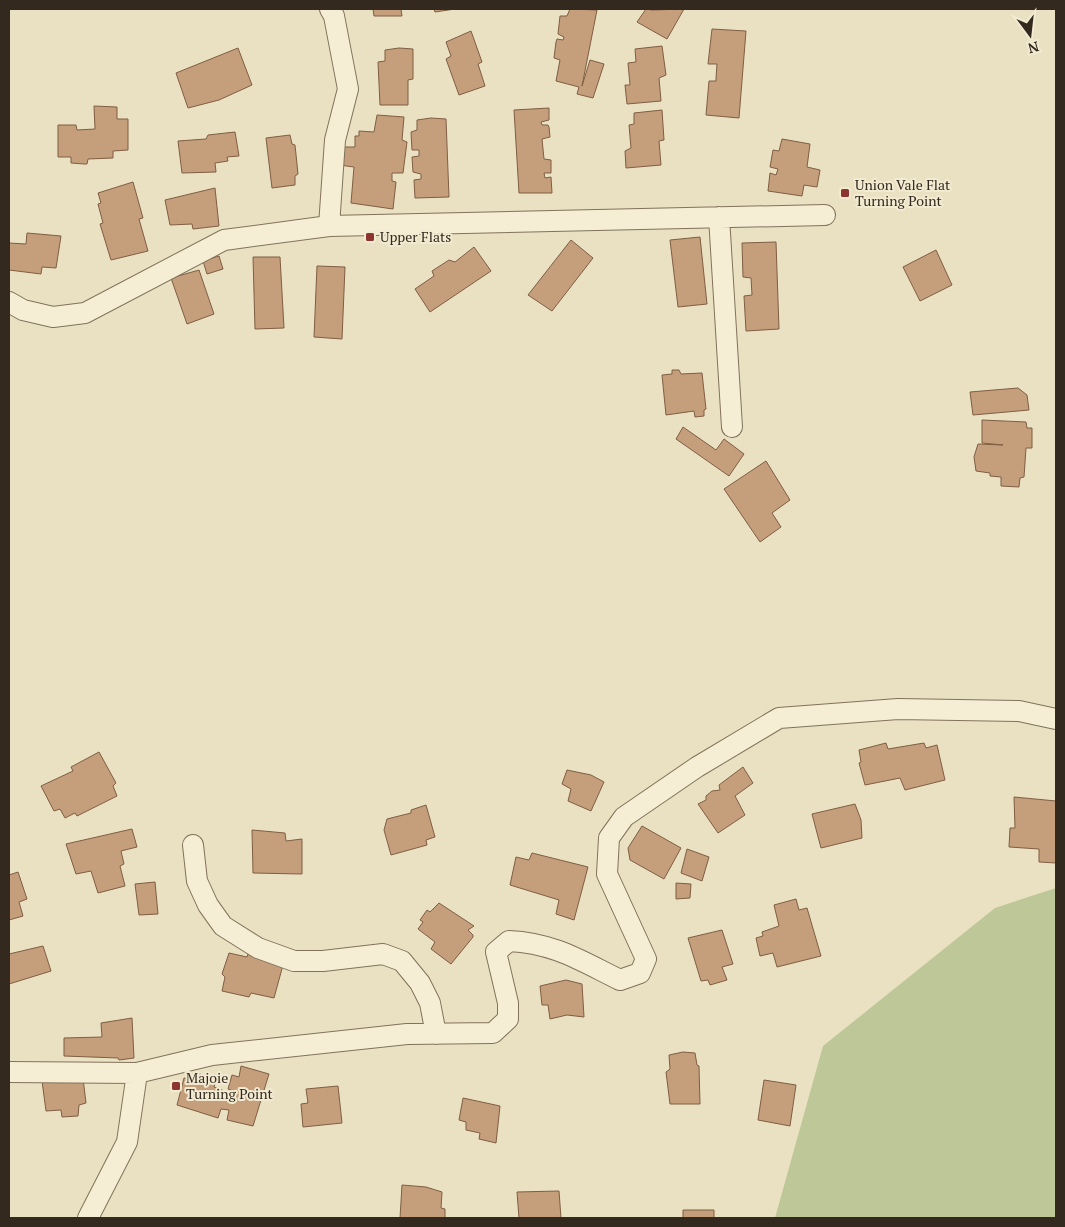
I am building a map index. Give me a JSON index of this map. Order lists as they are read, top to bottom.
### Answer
{
  "places": {
    "transit": ["Union Vale Flat Turning Point", "Upper Flats", "Majoie Turning Point"]
  },
  "north": "bottom"
}
